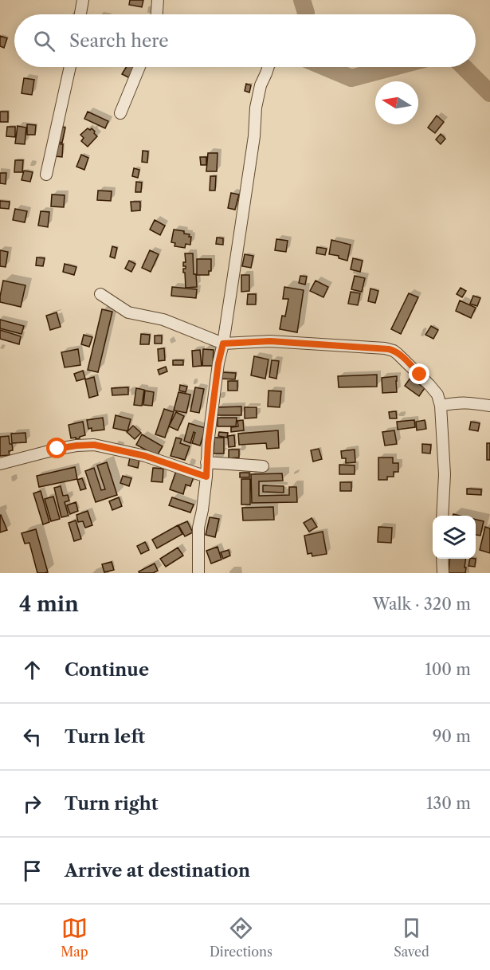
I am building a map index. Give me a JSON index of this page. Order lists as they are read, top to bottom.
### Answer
{
  "north": "left",
  "page": {
    "search": "Search here",
    "heading": ["4 min", "Walk · 320 m"],
    "list": [
      ["Continue", "100 m"],
      ["Turn left", "90 m"],
      ["Turn right", "130 m"],
      "Arrive at destination"
    ],
    "nav": ["Map", "Directions", "Saved"]
  }
}
